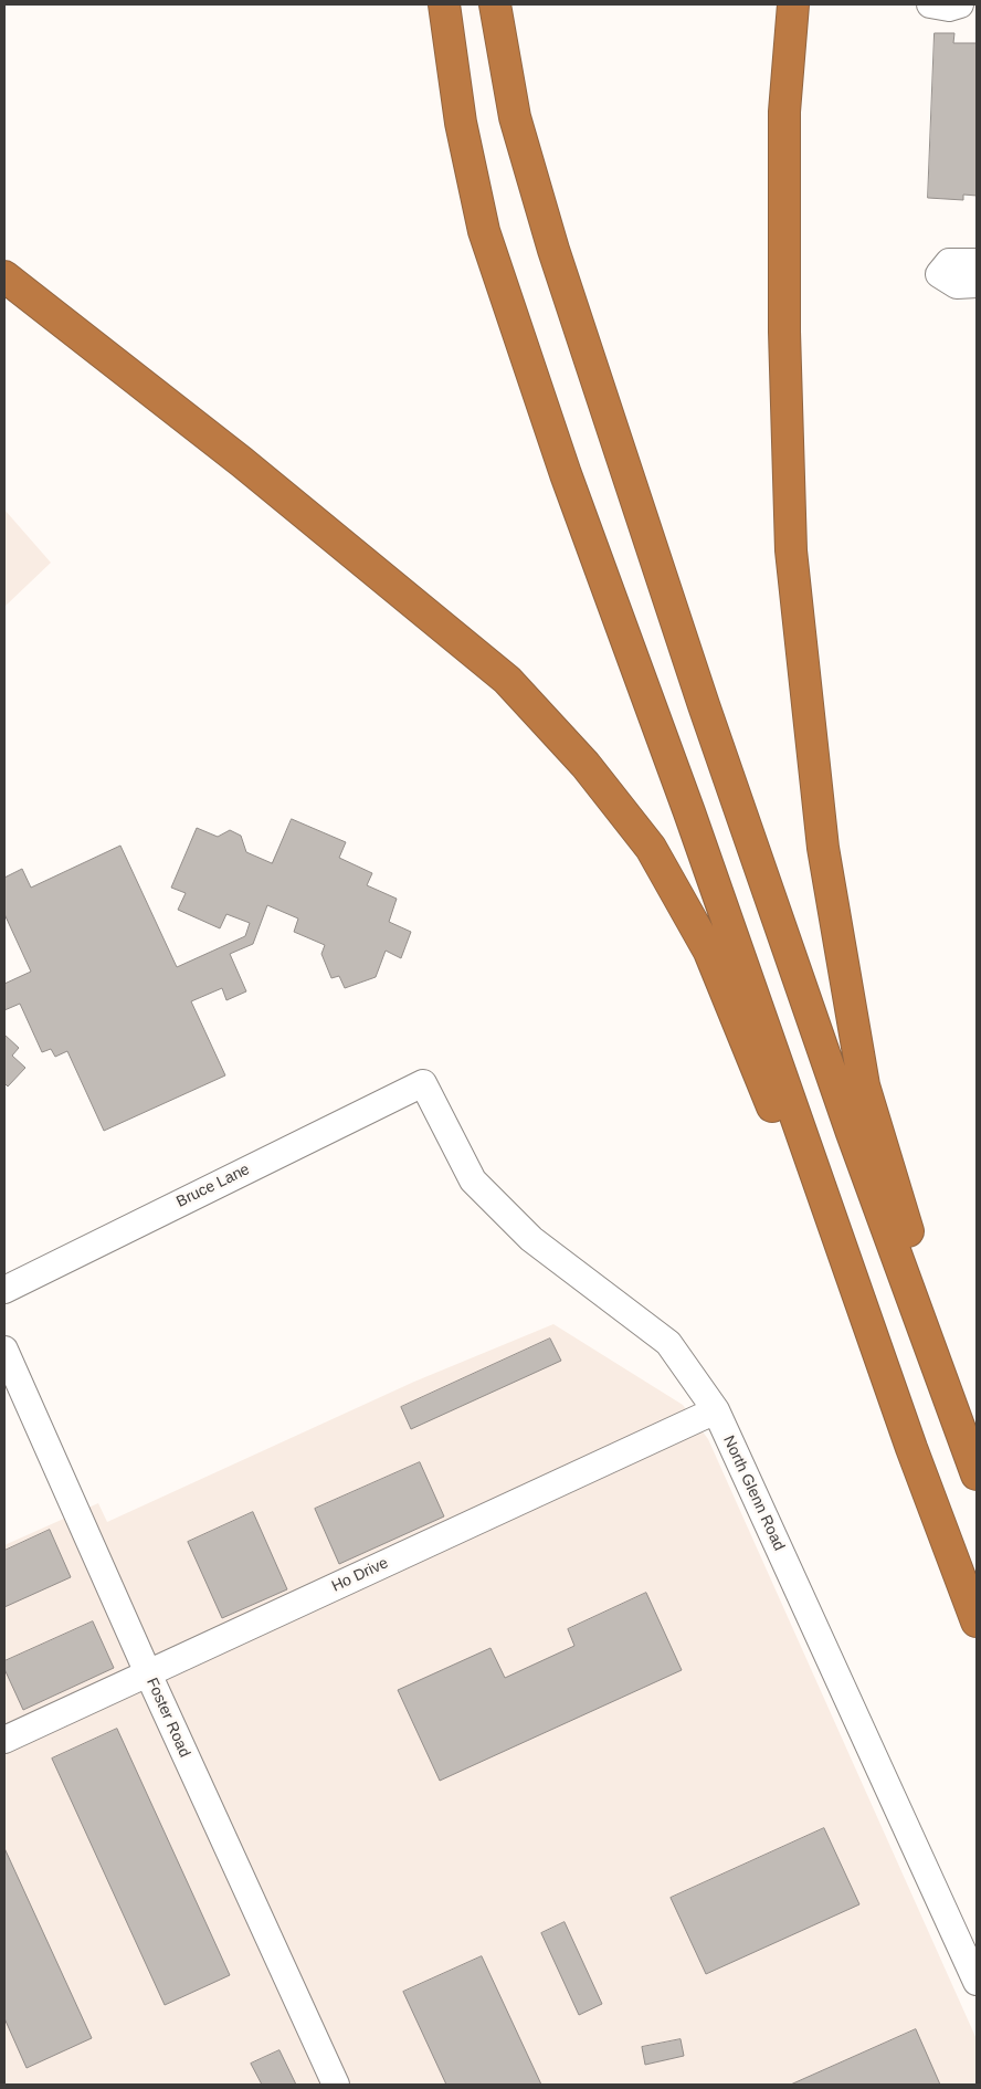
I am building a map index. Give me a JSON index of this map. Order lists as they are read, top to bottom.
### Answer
{
  "streets": {
    "street": [
      "Bruce Lane",
      "North Glenn Road",
      "Ho Drive",
      "Foster Road"
    ]
  },
  "crossings": [
    ["Bruce Lane", "North Glenn Road"],
    ["North Glenn Road", "Ho Drive"],
    ["Ho Drive", "Foster Road"]
  ]
}
